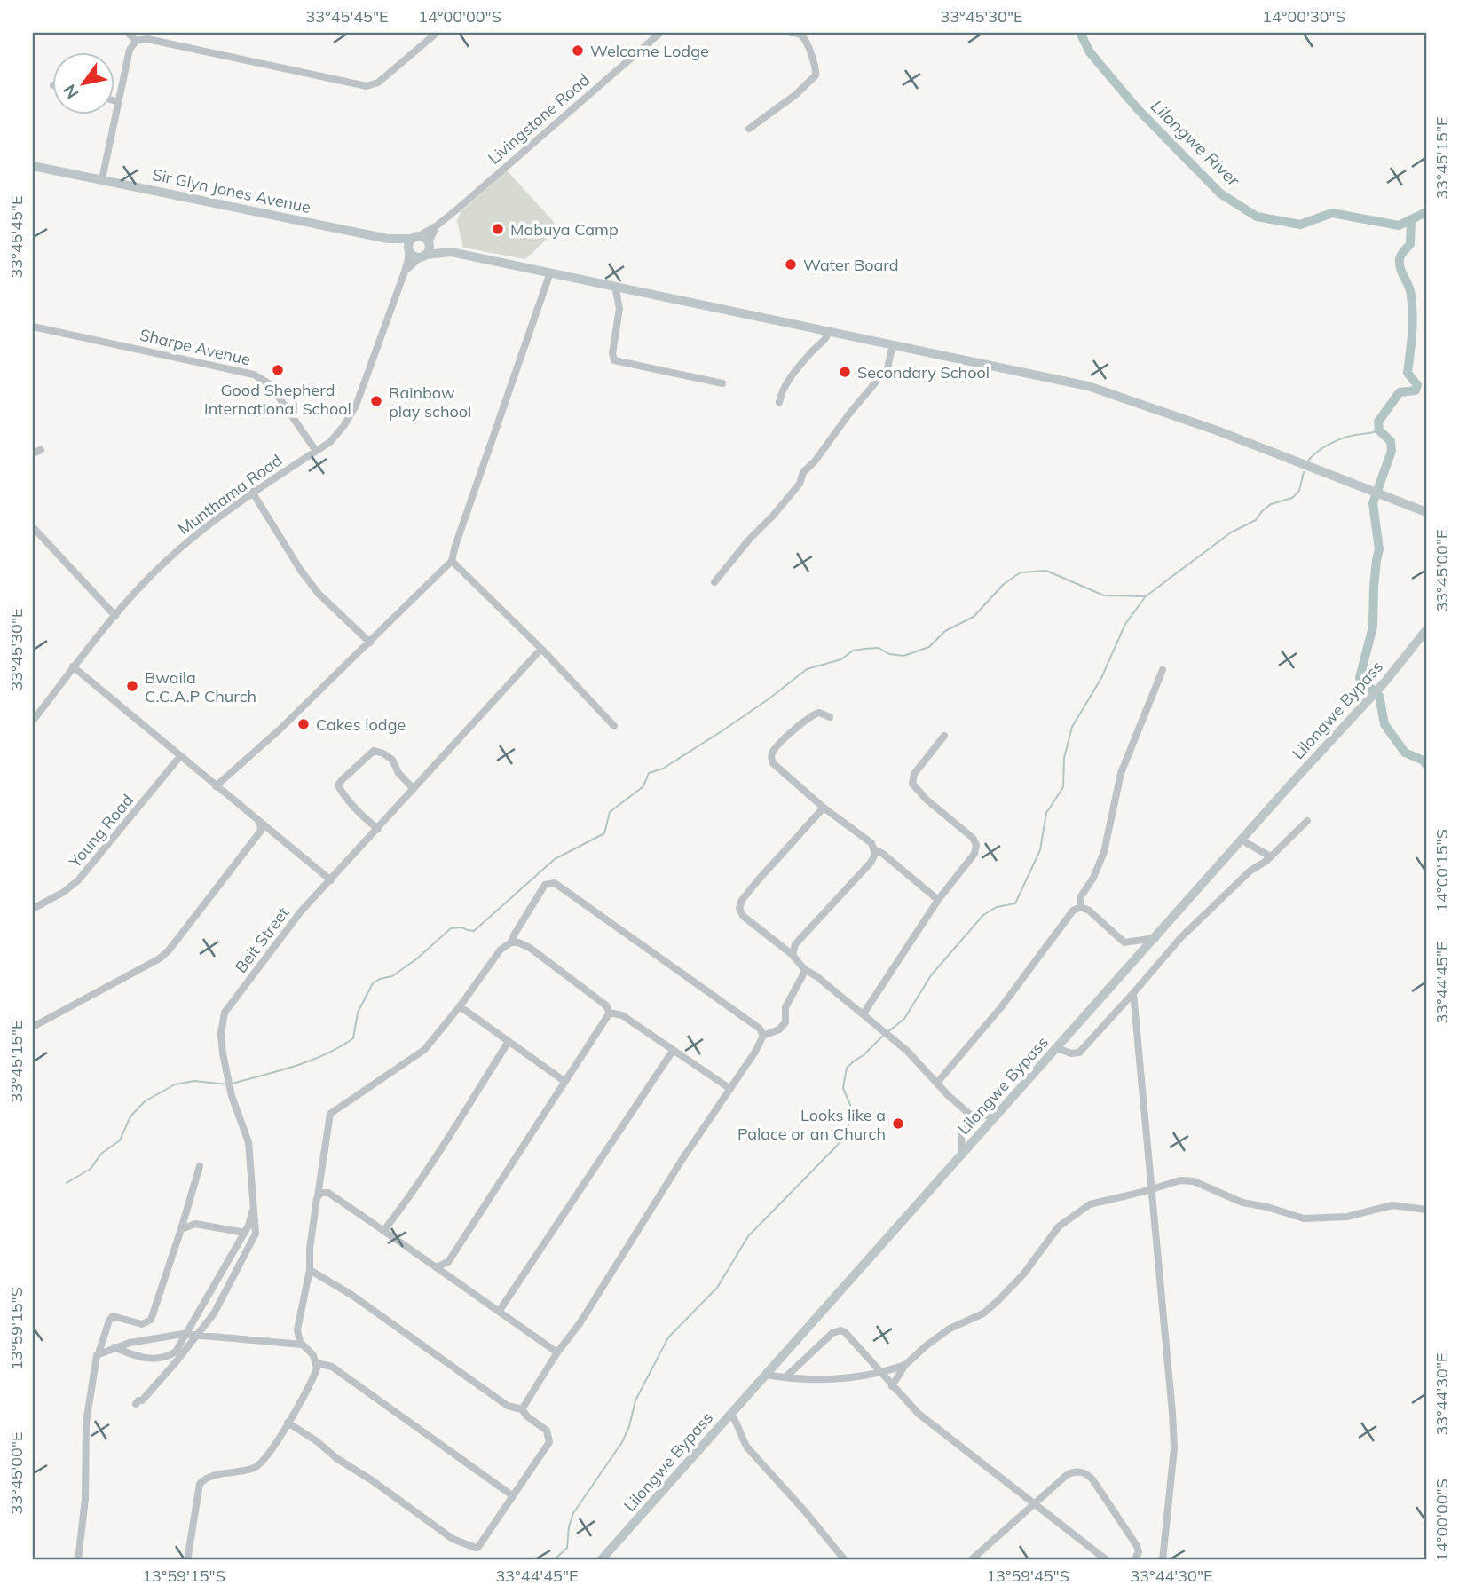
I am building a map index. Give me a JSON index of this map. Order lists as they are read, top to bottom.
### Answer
{
  "streets": {
    "main road": ["Sir Glyn Jones Avenue", "Lilongwe Bypass"],
    "street": [
      "Livingstone Road",
      "Sharpe Avenue",
      "Munthama Road",
      "Young Road",
      "Beit Street"
    ]
  },
  "crossings": [
    ["Livingstone Road", "Munthama Road"],
    ["Sharpe Avenue", "Munthama Road"]
  ],
  "water": ["Lilongwe River"],
  "places": [
    "Welcome Lodge",
    "Mabuya Camp",
    "Water Board",
    "Good Shepherd International School",
    "Secondary School",
    "Rainbow play school",
    "Bwaila C.C.A.P Church",
    "Cakes lodge",
    "Looks like a Palace or an Church"
  ],
  "north": "bottom left",
  "coordinates": [
    "33°45'45\"E",
    "14°00'00\"S",
    "33°45'30\"E",
    "14°00'30\"S",
    "33°45'15\"E",
    "33°45'00\"E",
    "14°00'15\"S",
    "33°44'45\"E",
    "13°59'15\"S",
    "33°44'30\"E",
    "13°59'45\"S"
  ]
}
